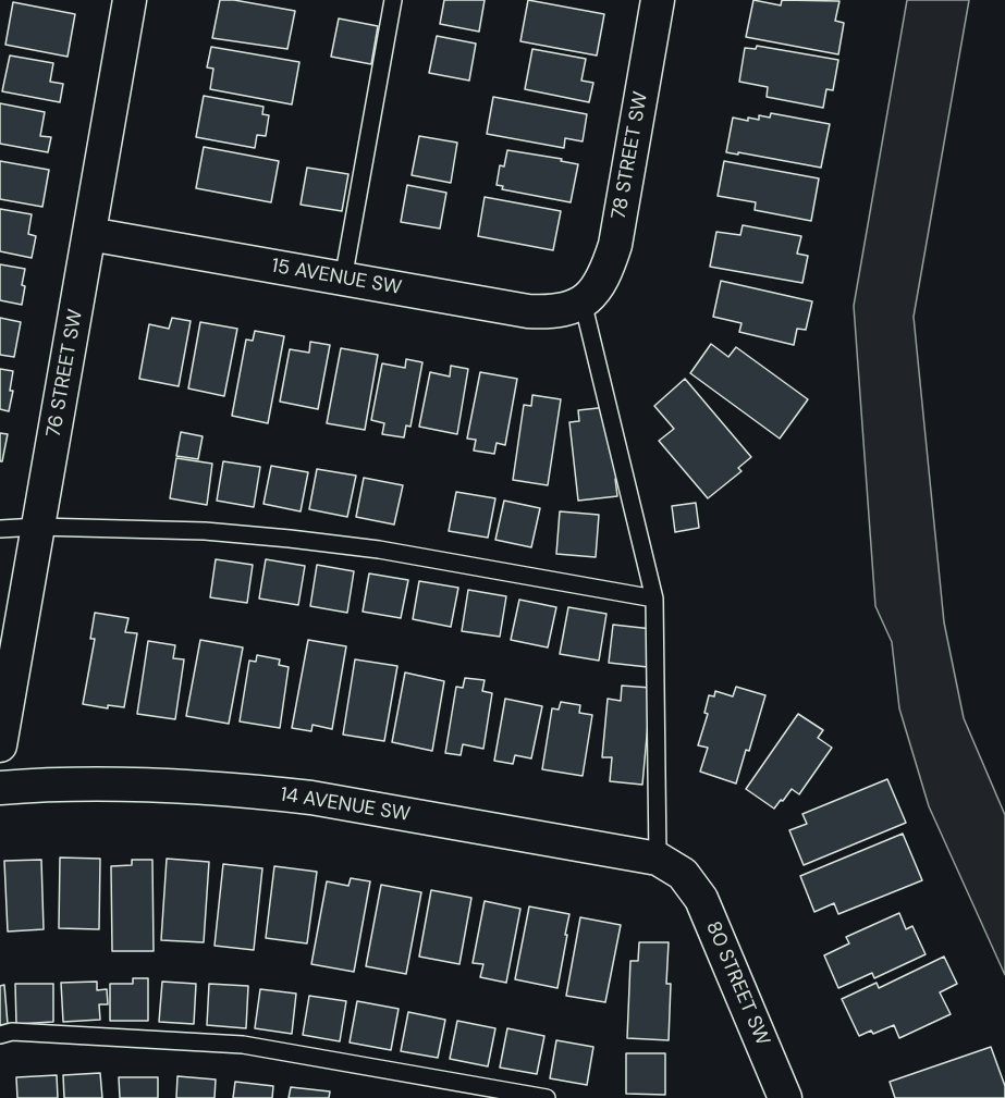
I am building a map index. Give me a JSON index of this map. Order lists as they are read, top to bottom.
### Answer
{
  "streets": {
    "street": [
      "78 STREET SW",
      "15 AVENUE SW",
      "76 STREET SW",
      "14 AVENUE SW",
      "80 STREET SW"
    ]
  },
  "crossings": [
    ["78 STREET SW", "15 AVENUE SW"],
    ["15 AVENUE SW", "76 STREET SW"],
    ["14 AVENUE SW", "80 STREET SW"]
  ]
}
